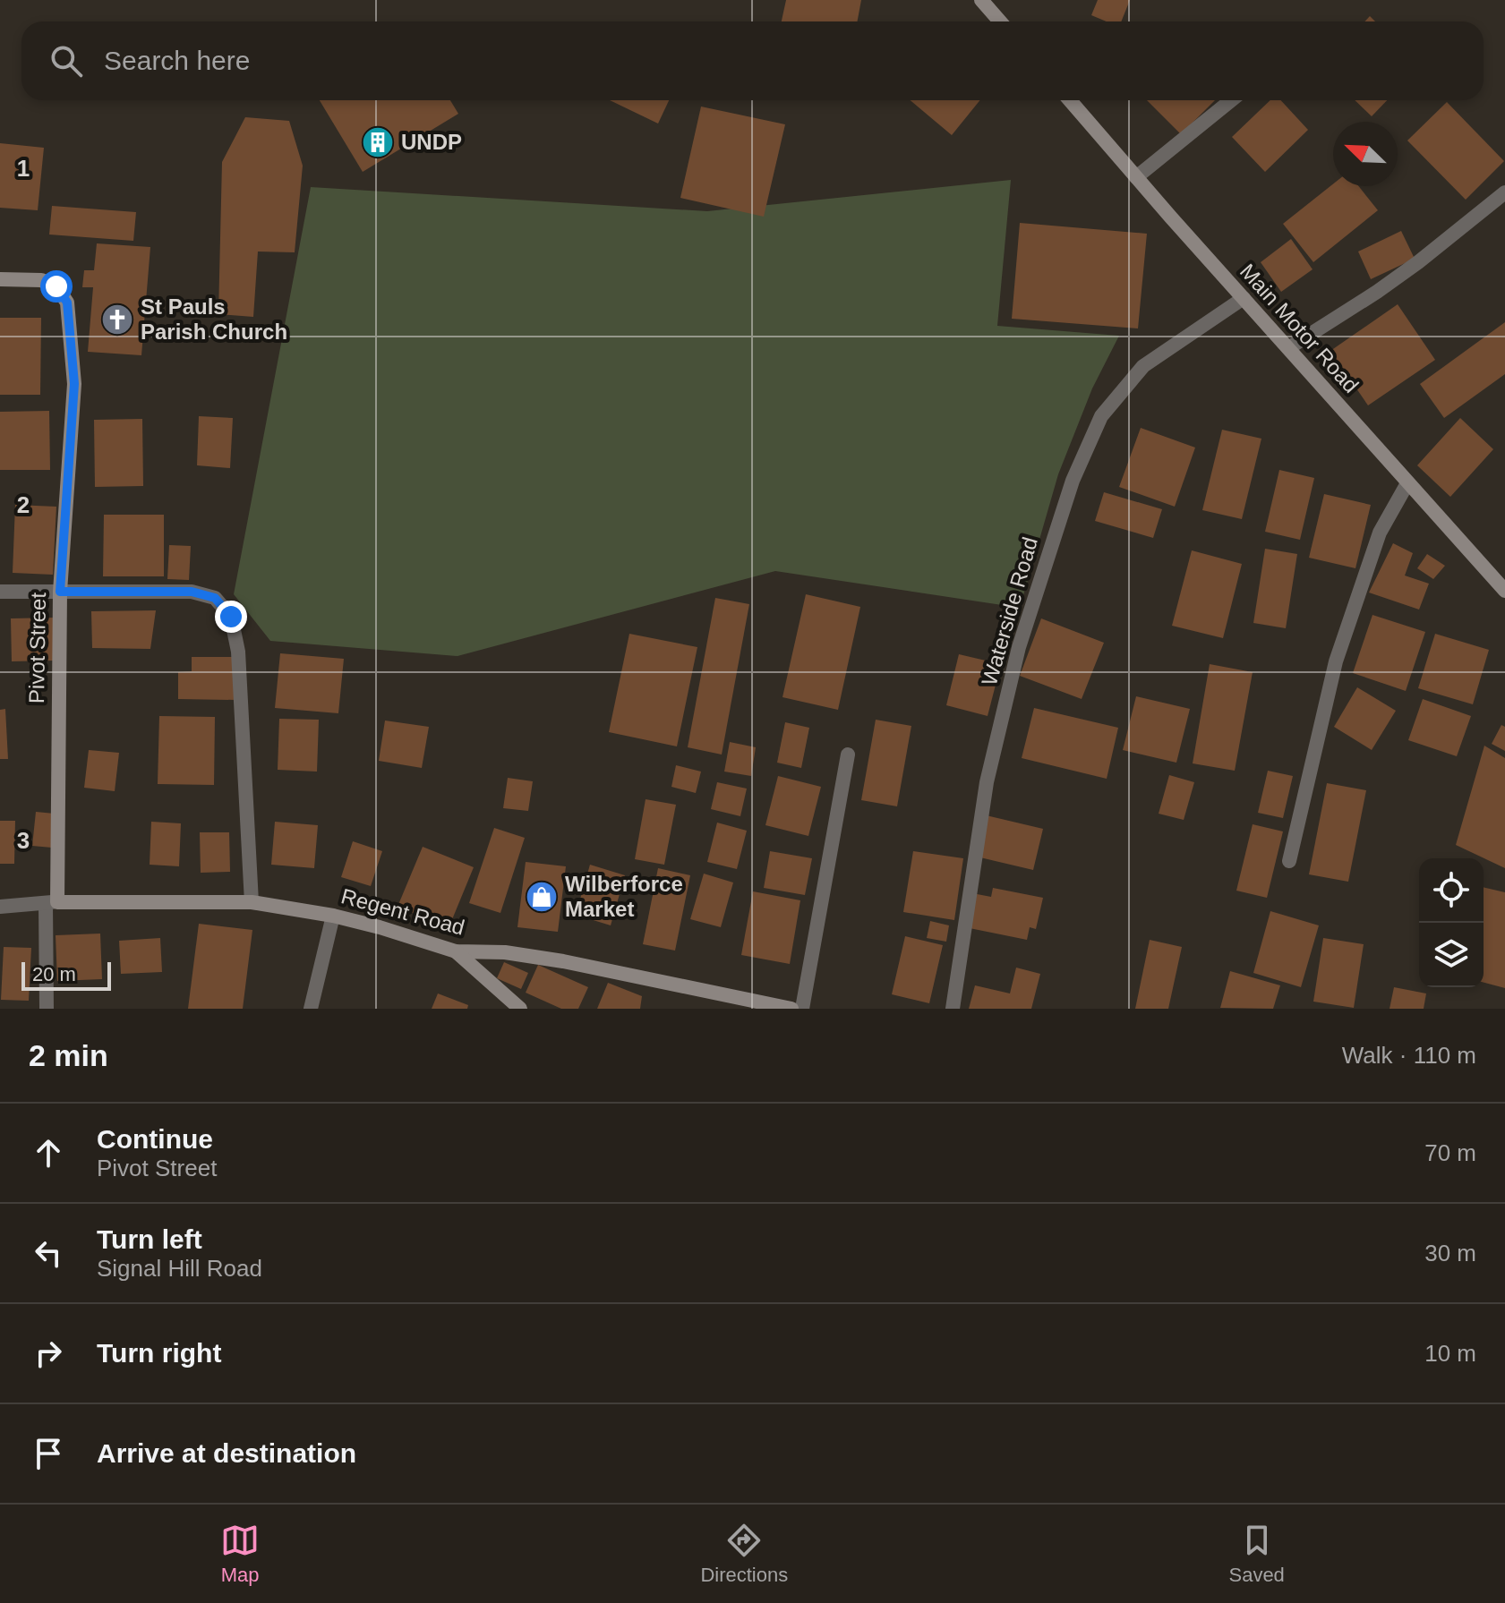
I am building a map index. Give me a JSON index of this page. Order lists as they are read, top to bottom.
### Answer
{
  "streets": {
    "street": [
      "Main Motor Road",
      "Waterside Road",
      "Pivot Street",
      "Regent Road"
    ]
  },
  "crossings": [
    ["Main Motor Road", "Waterside Road"],
    ["Pivot Street", "Regent Road"]
  ],
  "places": {
    "building": ["UNDP"],
    "church": ["St Pauls Parish Church"],
    "shop": ["Wilberforce Market"]
  },
  "scale_bar": "20 m",
  "north": "top left",
  "page": {
    "search": "Search here",
    "scale": "20 m",
    "heading": ["2 min", "Walk · 110 m"],
    "list": [
      ["Continue", "Pivot Street", "70 m"],
      ["Turn left", "Signal Hill Road", "30 m"],
      ["Turn right", "10 m"],
      "Arrive at destination"
    ],
    "nav": ["Map", "Directions", "Saved"]
  },
  "grid": {
    "rows": ["1", "2", "3"]
  }
}
